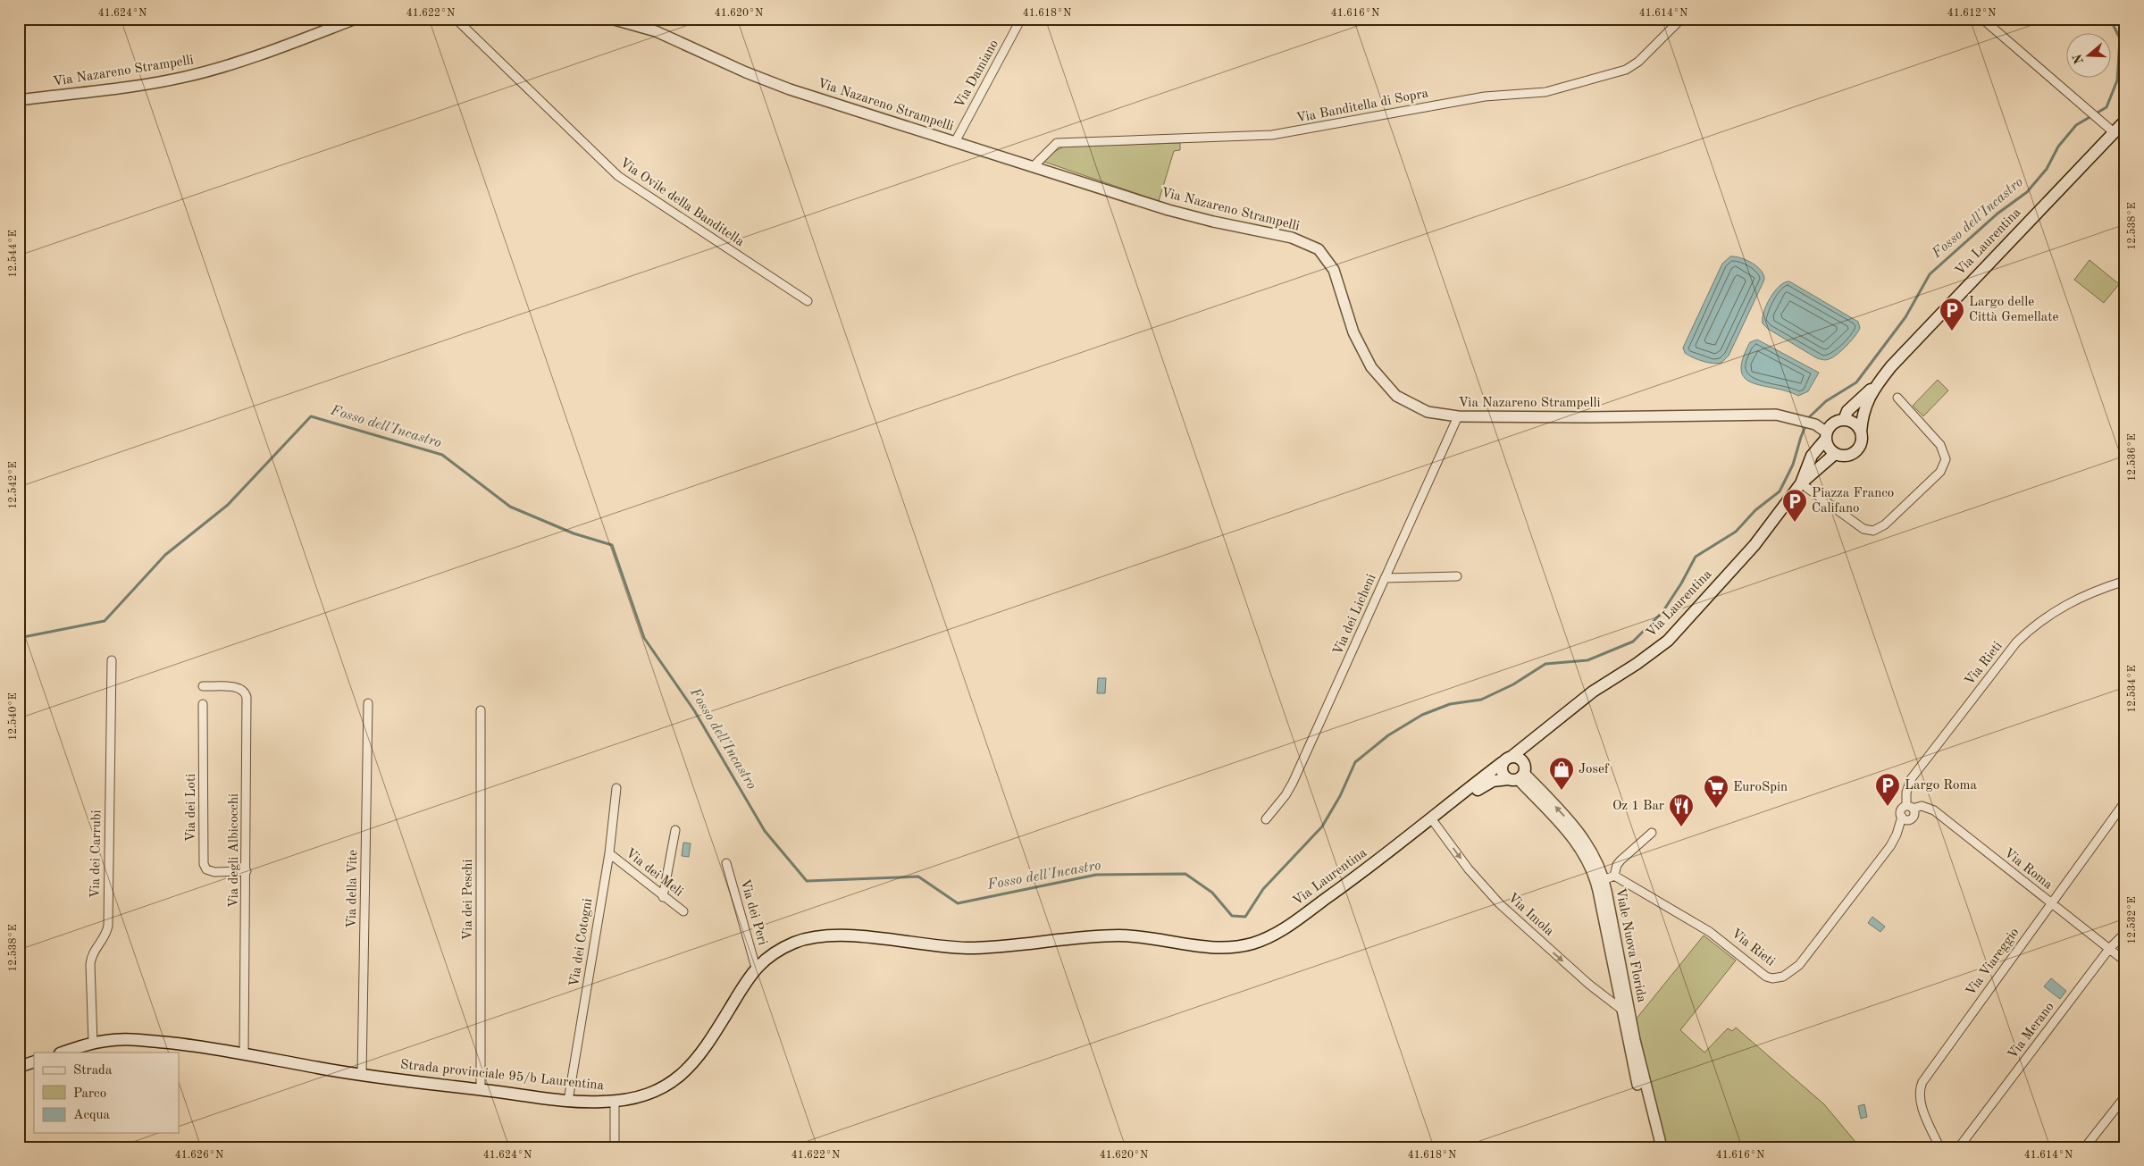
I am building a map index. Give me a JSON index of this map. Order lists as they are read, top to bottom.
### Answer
{
  "streets": {
    "main road": ["Via Laurentina", "Strada provinciale 95/b Laurentina"],
    "street": [
      "Via Nazareno Strampelli",
      "Via Damiano",
      "Via Banditella di Sopra",
      "Via Ovile della Banditella",
      "Via dei Licheni",
      "Via Rieti",
      "Via dei Loti",
      "Via degli Albicocchi",
      "Via dei Carrubi",
      "Via Roma",
      "Via dei Meli",
      "Via della Vite",
      "Via dei Peschi",
      "Via dei Peri",
      "Via Imola",
      "Via dei Cotogni",
      "Viale Nuova Florida",
      "Via Viareggio",
      "Via Merano"
    ]
  },
  "crossings": [
    ["Via Nazareno Strampelli", "Via Damiano"],
    ["Via Nazareno Strampelli", "Via Banditella di Sopra"],
    ["Via Nazareno Strampelli", "Via Laurentina"],
    ["Via Nazareno Strampelli", "Via dei Licheni"],
    ["Via Laurentina", "Via Imola"],
    ["Via Laurentina", "Viale Nuova Florida"],
    ["Via Laurentina", "Strada provinciale 95/b Laurentina"],
    ["Via Rieti", "Via Roma"],
    ["Via dei Loti", "Via degli Albicocchi"],
    ["Via degli Albicocchi", "Strada provinciale 95/b Laurentina"],
    ["Via dei Carrubi", "Strada provinciale 95/b Laurentina"],
    ["Via Roma", "Via Viareggio"],
    ["Via Roma", "Via Merano"],
    ["Via dei Meli", "Via dei Cotogni"],
    ["Via della Vite", "Strada provinciale 95/b Laurentina"],
    ["Via dei Peschi", "Strada provinciale 95/b Laurentina"],
    ["Via dei Peri", "Strada provinciale 95/b Laurentina"],
    ["Via Imola", "Viale Nuova Florida"],
    ["Via dei Cotogni", "Strada provinciale 95/b Laurentina"]
  ],
  "one_way": ["Via Imola"],
  "water": ["Fosso dell'Incastro"],
  "places": {
    "parking": ["Largo delle Città Gemellate", "Piazza Franco Califano", "Largo Roma"],
    "shop": ["Josef"],
    "supermarket": ["EuroSpin"],
    "restaurant": ["Oz 1 Bar"]
  },
  "legend": ["Strada", "Parco", "Acqua"],
  "north": "left",
  "coordinates": [
    "41.624°N",
    "41.622°N",
    "41.620°N",
    "41.618°N",
    "41.616°N",
    "41.614°N",
    "41.612°N",
    "12.538°E",
    "12.544°E",
    "12.536°E",
    "12.542°E",
    "12.534°E",
    "12.540°E",
    "12.532°E",
    "41.626°N"
  ]
}
